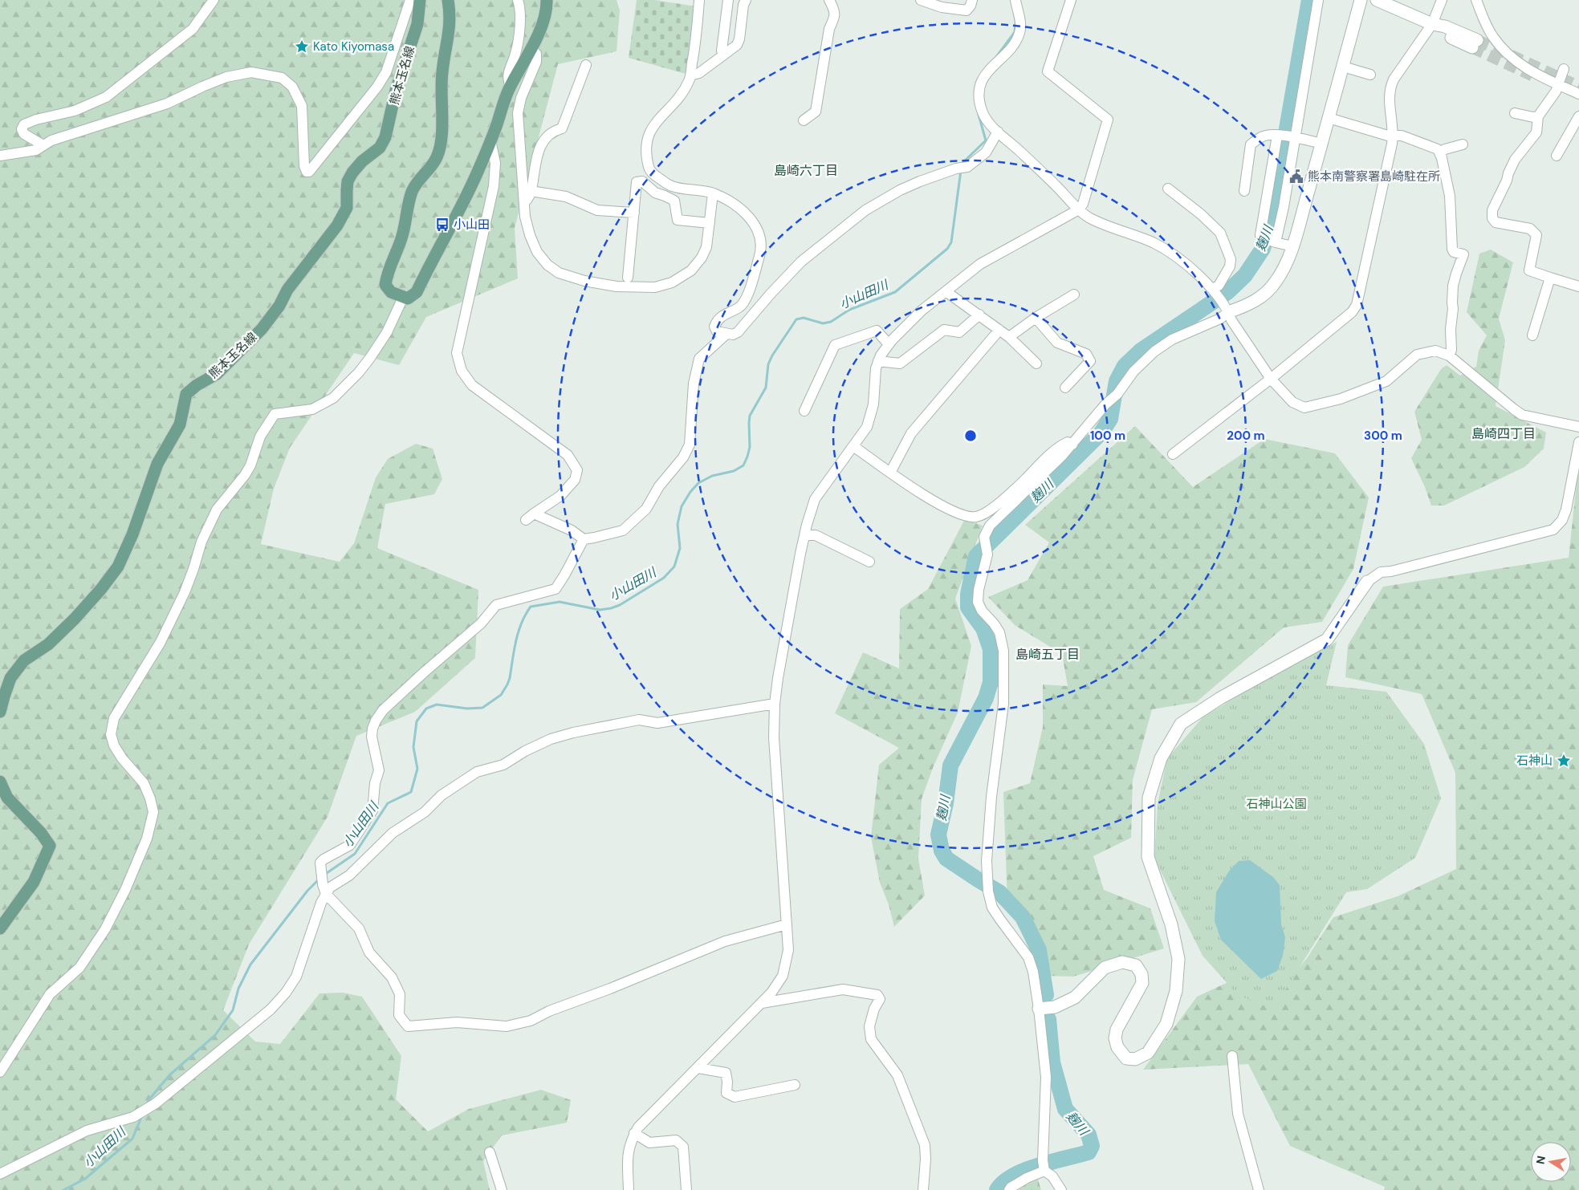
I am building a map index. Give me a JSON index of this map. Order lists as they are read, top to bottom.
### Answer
{
  "streets": {
    "main road": ["熊本玉名線"]
  },
  "districts": ["島崎六丁目", "島崎四丁目", "島崎五丁目"],
  "water": ["麹川", "小山田川"],
  "parks": ["石神山公園"],
  "places": {
    "place": ["Kato Kiyomasa", "石神山"],
    "public building": ["熊本南警察署島崎駐在所"],
    "bus stop": ["小山田"]
  },
  "north": "left",
  "rings": ["100 m", "200 m", "300 m"]
}
